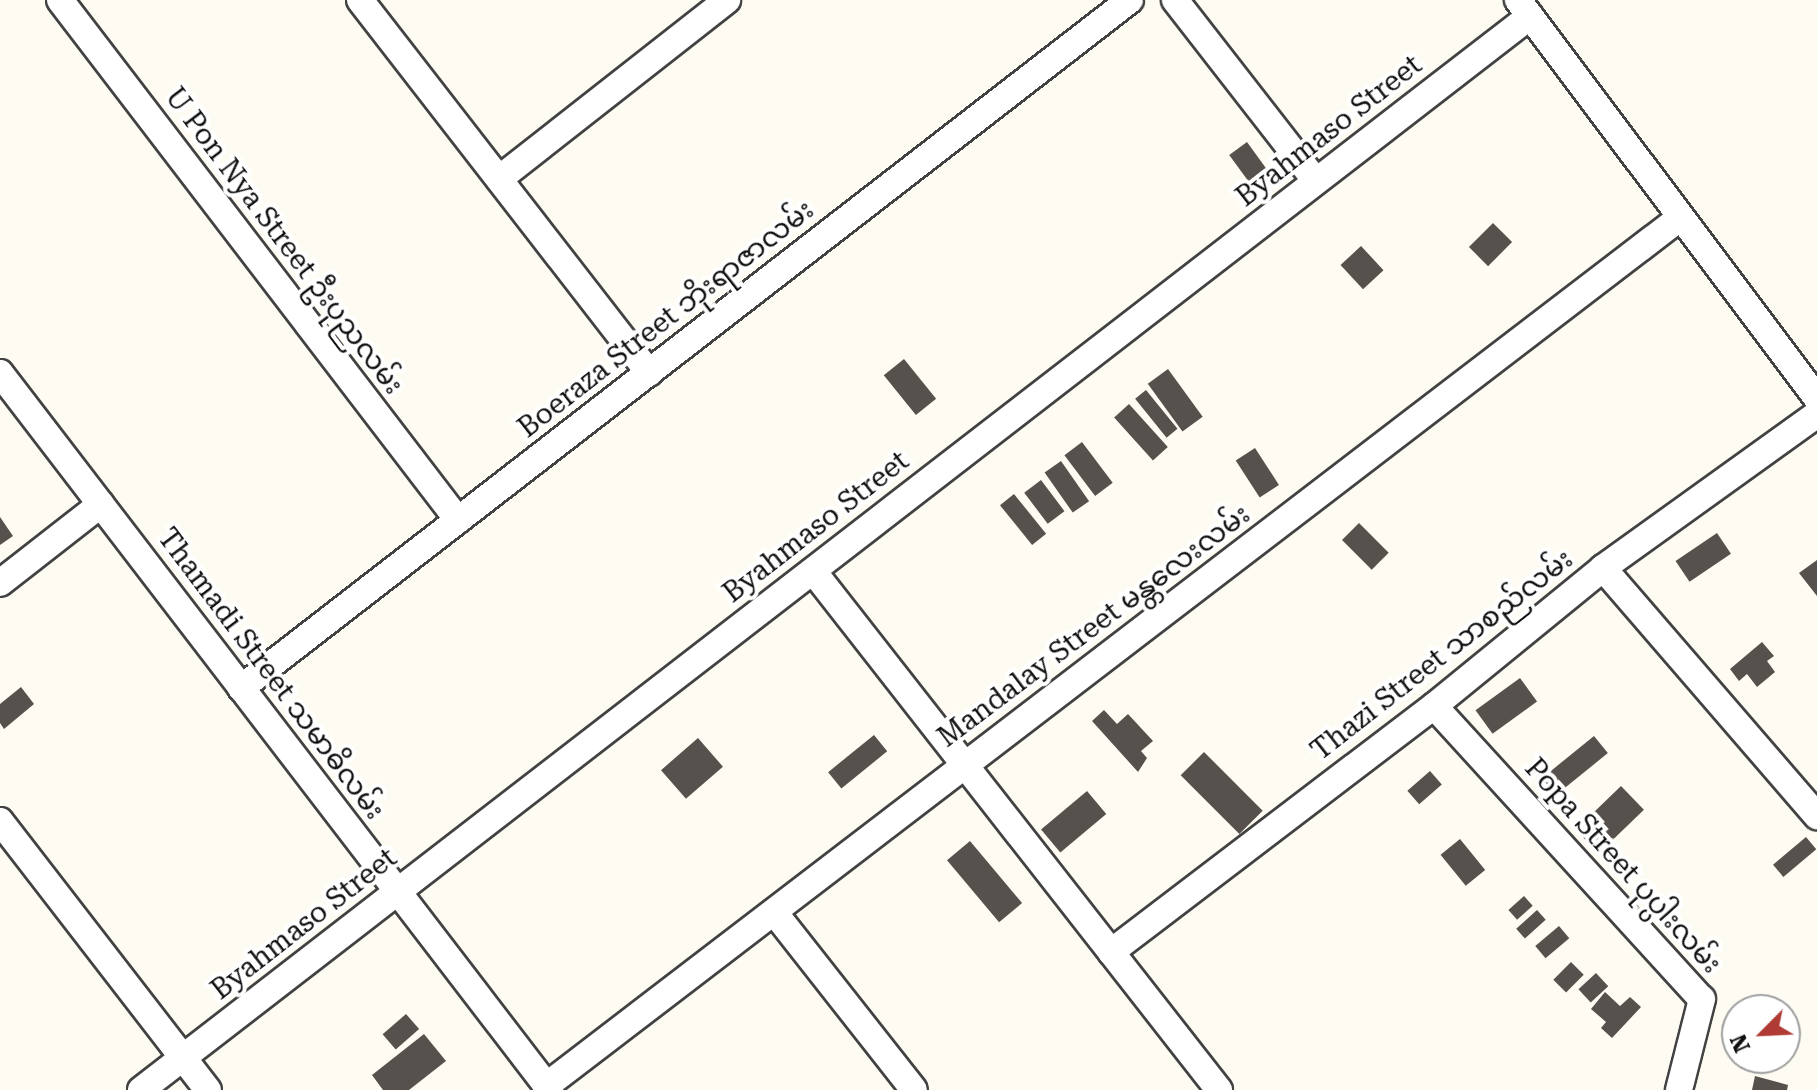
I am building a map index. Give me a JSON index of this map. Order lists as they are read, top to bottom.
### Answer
{
  "streets": {
    "street": [
      "Byahmaso Street",
      "U Pon Nya Street ဦးပုညလမ်း",
      "Boeraza Street ဘိုးရာဇာလမ်း",
      "Mandalay Street မန္တလေးလမ်း",
      "Thazi Street သာစည်လမ်း",
      "Thamadi Street သမာဓိလမ်း",
      "Popa Street ပုပ္ပါးလမ်း"
    ]
  },
  "crossings": [
    ["Byahmaso Street", "Thamadi Street သမာဓိလမ်း"],
    ["U Pon Nya Street ဦးပုညလမ်း", "Boeraza Street ဘိုးရာဇာလမ်း"],
    ["Boeraza Street ဘိုးရာဇာလမ်း", "Thamadi Street သမာဓိလမ်း"],
    ["Mandalay Street မန္တလေးလမ်း", "Thamadi Street သမာဓိလမ်း"],
    ["Thazi Street သာစည်လမ်း", "Popa Street ပုပ္ပါးလမ်း"]
  ],
  "north": "bottom left"
}
